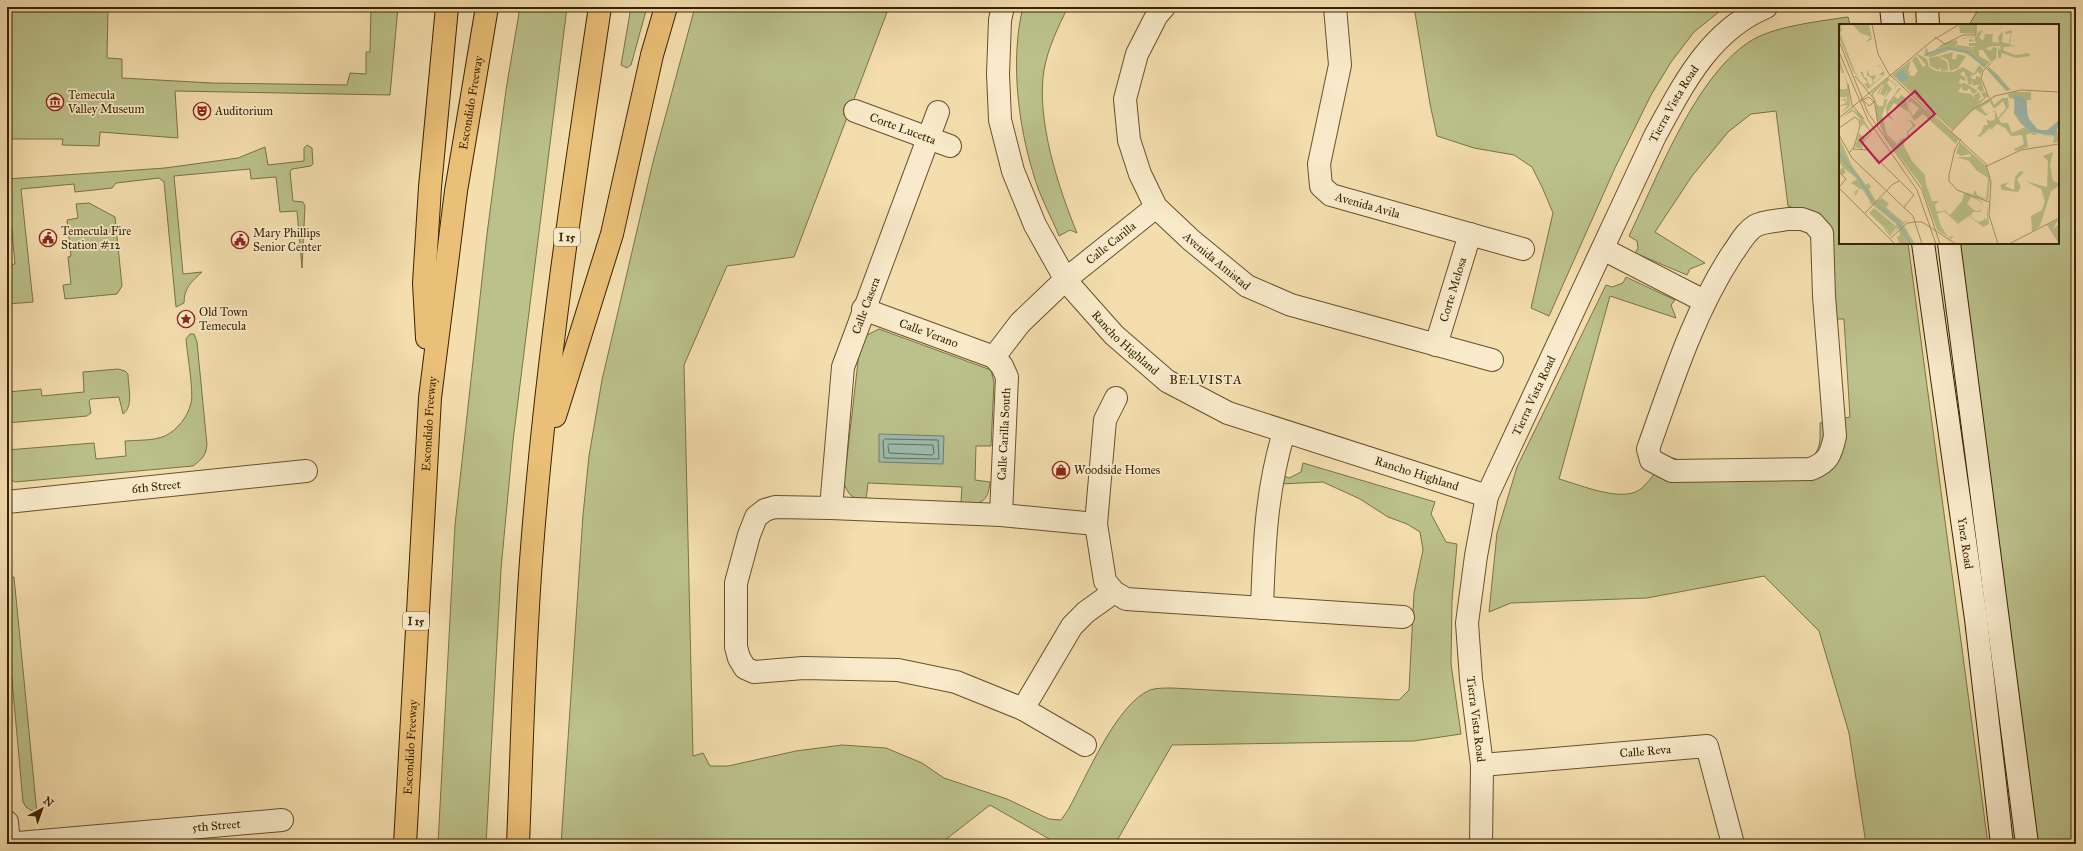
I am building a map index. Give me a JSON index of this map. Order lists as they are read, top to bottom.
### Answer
{
  "streets": {
    "highway": ["Escondido Freeway", "I 15"],
    "street": [
      "Tierra Vista Road",
      "Corte Lucetta",
      "Avenida Avila",
      "Calle Carilla",
      "Avenida Amistad",
      "Corte Melosa",
      "Calle Casera",
      "Calle Verano",
      "Rancho Highland",
      "Calle Carilla South",
      "6th Street",
      "Ynez Road",
      "Calle Reva",
      "5th Street"
    ]
  },
  "crossings": [
    ["Tierra Vista Road", "Rancho Highland"],
    ["Tierra Vista Road", "Calle Reva"],
    ["Corte Lucetta", "Calle Casera"],
    ["Avenida Avila", "Corte Melosa"],
    ["Calle Carilla", "Avenida Amistad"],
    ["Calle Carilla", "Calle Verano"],
    ["Calle Carilla", "Rancho Highland"],
    ["Calle Carilla", "Calle Carilla South"],
    ["Avenida Amistad", "Corte Melosa"],
    ["Calle Casera", "Calle Verano"],
    ["Calle Verano", "Calle Carilla South"]
  ],
  "districts": ["BELVISTA"],
  "places": {
    "museum": ["Temecula Valley Museum"],
    "theatre": ["Auditorium"],
    "public building": ["Temecula Fire Station #12", "Mary Phillips Senior Center"],
    "place": ["Old Town Temecula"],
    "shop": ["Woodside Homes"]
  },
  "north": "top right"
}
